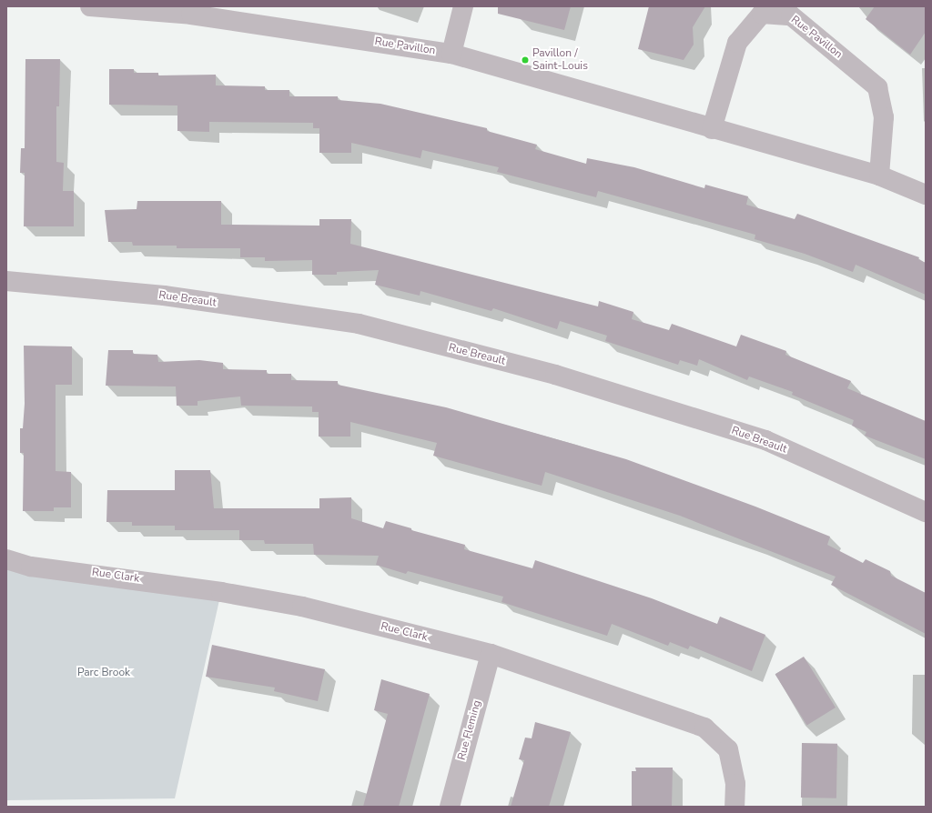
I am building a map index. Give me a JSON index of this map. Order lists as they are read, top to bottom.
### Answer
{
  "streets": {
    "street": [
      "Rue Pavillon",
      "Rue Breault",
      "Rue Clark",
      "Rue Fleming"
    ]
  },
  "crossings": [
    ["Rue Clark", "Rue Fleming"]
  ],
  "parks": ["Parc Brook"],
  "places": ["Pavillon / Saint-Louis"]
}
